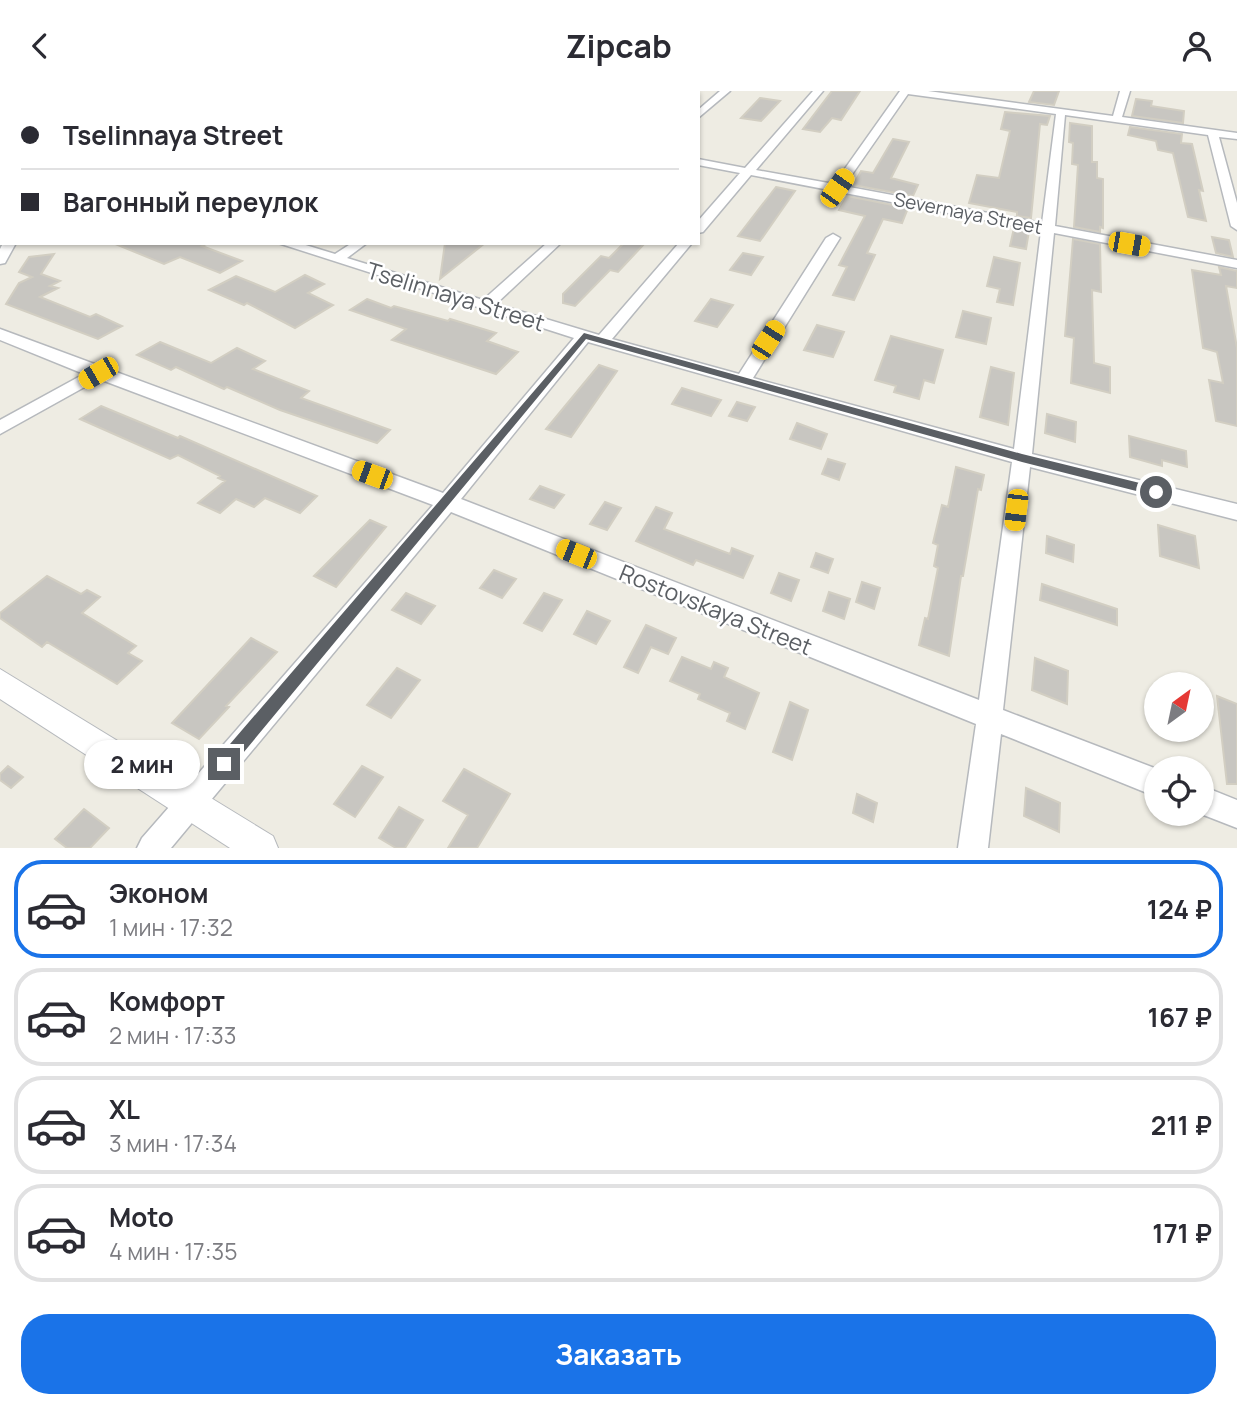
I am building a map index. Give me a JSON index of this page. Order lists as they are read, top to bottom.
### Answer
{
  "streets": {
    "street": ["Severnaya Street", "Tselinnaya Street", "Rostovskaya Street"]
  },
  "north": "top right",
  "page": {
    "header": "Zipcab",
    "banner": ["Tselinnaya Street", "Вагонный переулок"],
    "bubble": "2 мин",
    "list": [
      {
        "name": "Эконом",
        "note": "1 мин · 17:32",
        "value": "124 ₽"
      },
      {
        "name": "Комфорт",
        "note": "2 мин · 17:33",
        "value": "167 ₽"
      },
      {
        "name": "XL",
        "note": "3 мин · 17:34",
        "value": "211 ₽"
      },
      {
        "name": "Moto",
        "note": "4 мин · 17:35",
        "value": "171 ₽"
      }
    ],
    "buttons": "Заказать"
  }
}
